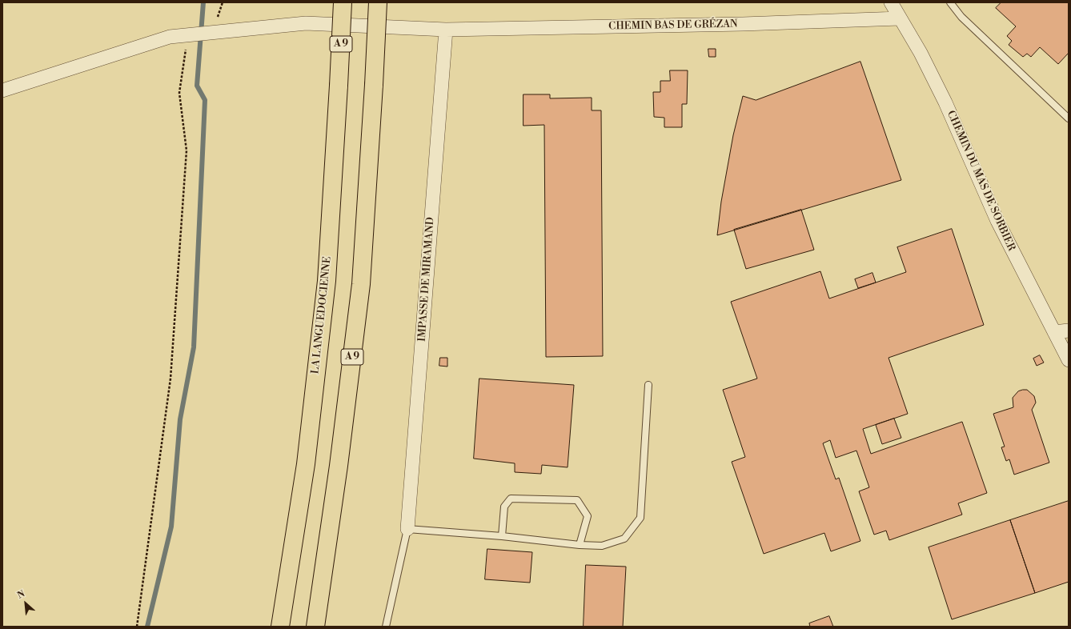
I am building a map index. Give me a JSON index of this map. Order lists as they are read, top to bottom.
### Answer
{
  "streets": {
    "highway": ["A 9", "LA LANGUEDOCIENNE"],
    "street": ["CHEMIN BAS DE GRÉZAN", "CHEMIN DU MAS DE SORBIER", "IMPASSE DE MIRAMAND"]
  },
  "crossings": [
    ["CHEMIN BAS DE GRÉZAN", "CHEMIN DU MAS DE SORBIER"],
    ["CHEMIN BAS DE GRÉZAN", "IMPASSE DE MIRAMAND"]
  ],
  "north": "top left"
}
